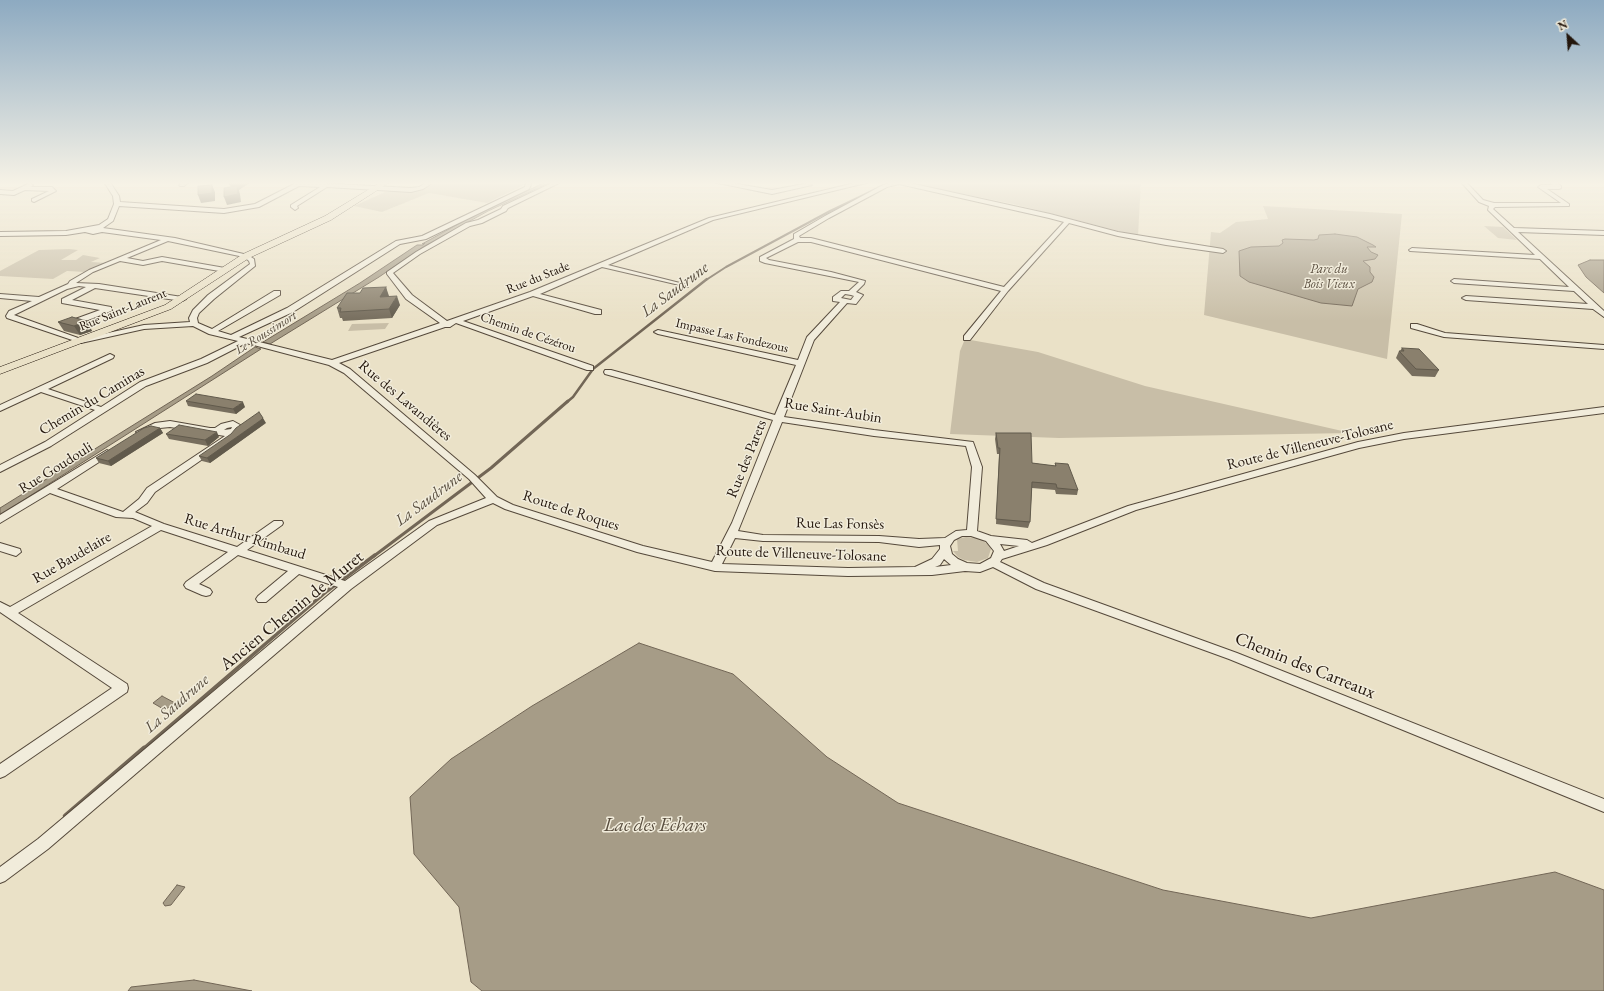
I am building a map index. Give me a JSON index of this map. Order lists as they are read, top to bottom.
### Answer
{
  "streets": {
    "main road": ["Rue Saint-Laurent"],
    "street": [
      "Rue du Stade",
      "Chemin de Cézérou",
      "Impasse Las Fondezous",
      "Chemin du Caminas",
      "Rue des Lavandières",
      "Rue Saint-Aubin",
      "Route de Villeneuve-Tolosane",
      "Rue des Parets",
      "Rue Goudouli",
      "Route de Roques",
      "Rue Las Fonsès",
      "Rue Arthur Rimbaud",
      "Rue Baudelaire",
      "Ancien Chemin de Muret",
      "Chemin des Carreaux"
    ]
  },
  "crossings": [
    ["Rue du Stade", "Chemin de Cézérou"],
    ["Rue du Stade", "Rue des Lavandières"],
    ["Impasse Las Fondezous", "Rue des Parets"],
    ["Chemin du Caminas", "Rue des Lavandières"],
    ["Rue des Lavandières", "Route de Roques"],
    ["Rue des Lavandières", "Ancien Chemin de Muret"],
    ["Rue Saint-Aubin", "Route de Villeneuve-Tolosane"],
    ["Rue Saint-Aubin", "Rue des Parets"],
    ["Rue Saint-Aubin", "Rue Las Fonsès"],
    ["Rue Saint-Aubin", "Chemin des Carreaux"],
    ["Route de Villeneuve-Tolosane", "Rue des Parets"],
    ["Route de Villeneuve-Tolosane", "Route de Roques"],
    ["Route de Villeneuve-Tolosane", "Rue Las Fonsès"],
    ["Route de Villeneuve-Tolosane", "Chemin des Carreaux"],
    ["Rue des Parets", "Rue Las Fonsès"],
    ["Rue Goudouli", "Rue Arthur Rimbaud"],
    ["Route de Roques", "Ancien Chemin de Muret"],
    ["Rue Las Fonsès", "Chemin des Carreaux"],
    ["Rue Arthur Rimbaud", "Rue Baudelaire"],
    ["Rue Arthur Rimbaud", "Ancien Chemin de Muret"]
  ],
  "water": ["La Saudrune", "Le Roussimort", "Lac des Echars"],
  "parks": ["Parc du Bois Vieux"],
  "north": "top left"
}
